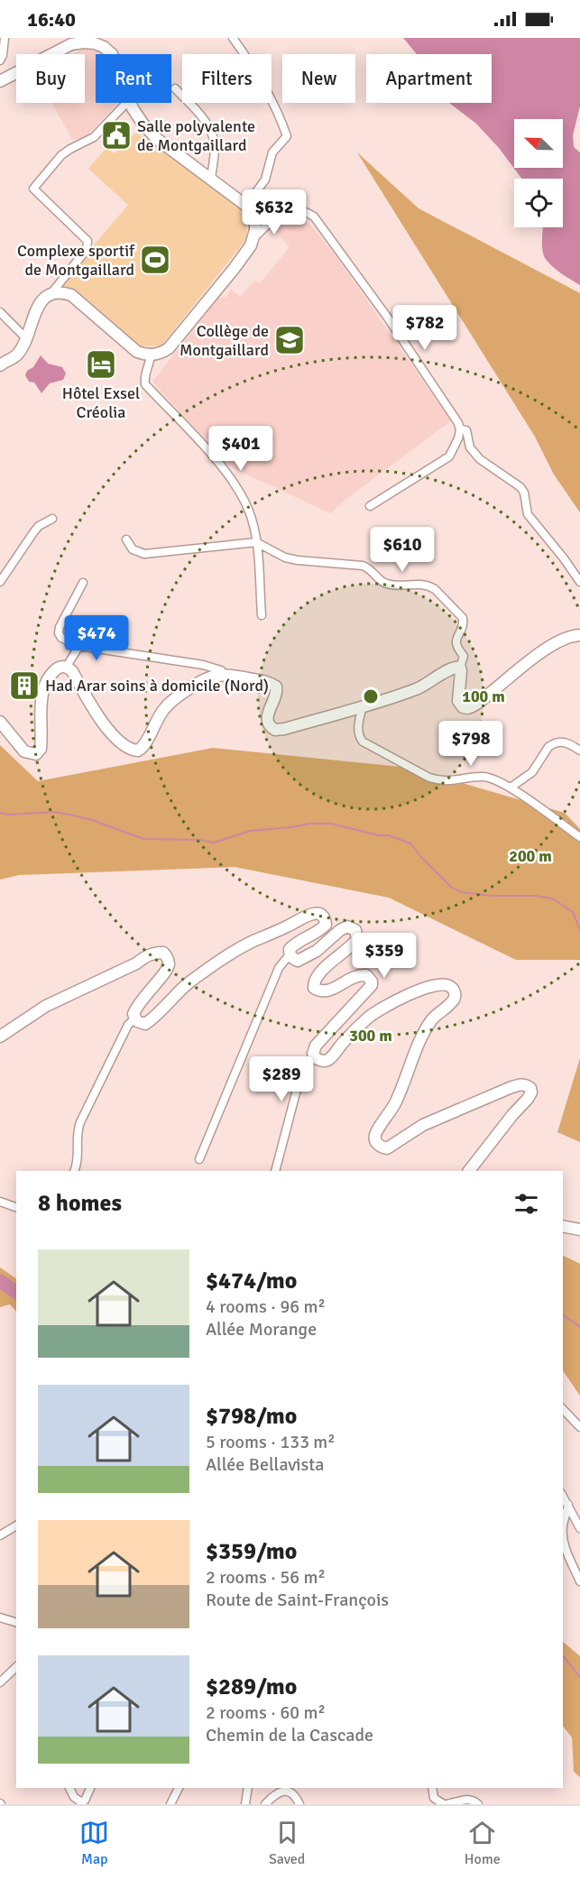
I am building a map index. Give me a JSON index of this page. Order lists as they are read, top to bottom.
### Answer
{
  "places": {
    "public building": ["Salle polyvalente de Montgaillard"],
    "sports": ["Complexe sportif de Montgaillard"],
    "school or university": ["Collège de Montgaillard"],
    "hotel": ["Hôtel Exsel Créolia"],
    "building": ["Had Arar soins à domicile (Nord)"]
  },
  "north": "top left",
  "page": {
    "status": "16:40",
    "chip": [
      "Buy",
      "Rent",
      "Filters",
      "New",
      "Apartment"
    ],
    "price": [
      "$632",
      "$782",
      "$401",
      "$610",
      "$474",
      "$798",
      "$359",
      "$289"
    ],
    "heading": "8 homes",
    "list": [
      {
        "name": "$474/mo",
        "note": "4 rooms · 96 m² · Allée Morange"
      },
      {
        "name": "$798/mo",
        "note": "5 rooms · 133 m² · Allée Bellavista"
      },
      {
        "name": "$359/mo",
        "note": "2 rooms · 56 m² · Route de Saint-François"
      },
      {
        "name": "$289/mo",
        "note": "2 rooms · 60 m² · Chemin de la Cascade"
      }
    ],
    "tabs": ["Map", "Saved", "Home"]
  },
  "rings": ["100 m", "200 m", "300 m"]
}
